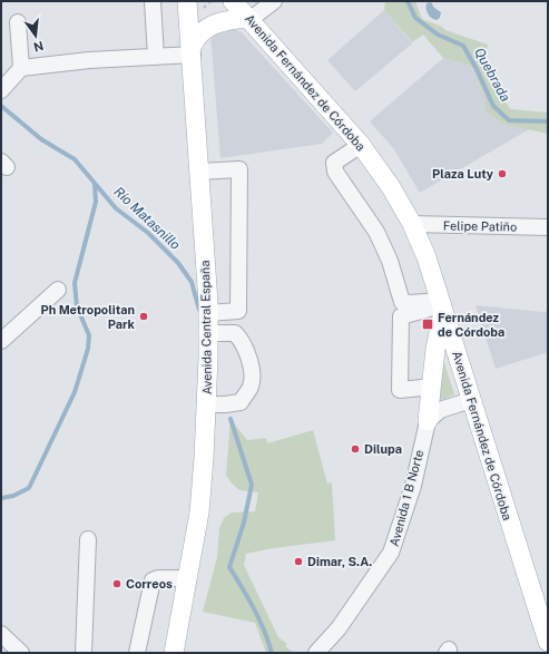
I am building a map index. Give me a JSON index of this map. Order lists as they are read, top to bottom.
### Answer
{
  "streets": {
    "main road": ["Avenida Fernández de Córdoba", "Avenida Central España"],
    "street": ["Felipe Patiño", "Avenida 1 B Norte"]
  },
  "crossings": [
    ["Avenida Fernández de Córdoba", "Felipe Patiño"]
  ],
  "water": ["Quebrada", "Río Matasnillo"],
  "places": {
    "other": [
      "Plaza Luty",
      "Ph Metropolitan Park",
      "Dilupa",
      "Dimar, S.A.",
      "Correos"
    ],
    "transit": ["Fernández de Córdoba"]
  },
  "north": "bottom"
}
